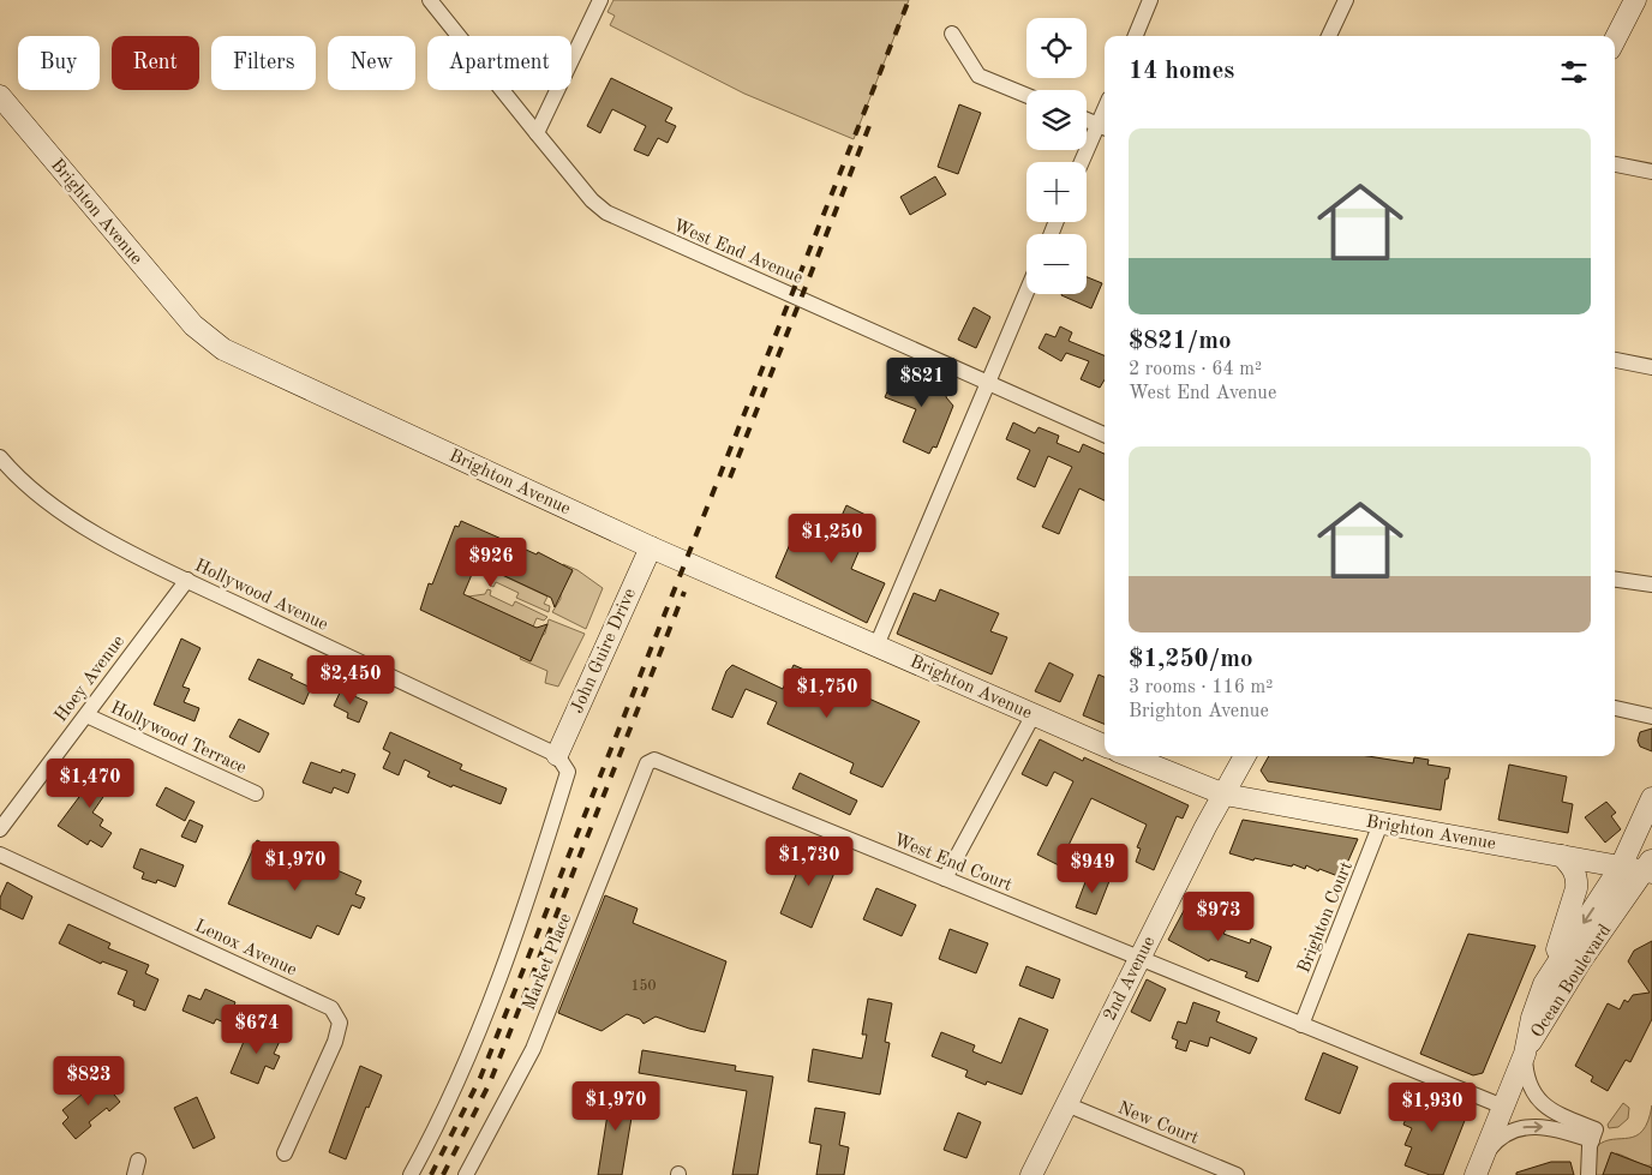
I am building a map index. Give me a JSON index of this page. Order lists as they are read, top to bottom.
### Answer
{
  "streets": {
    "street": [
      "Brighton Avenue",
      "West End Avenue",
      "Hollywood Avenue",
      "John Guire Drive",
      "Hoey Avenue",
      "Hollywood Terrace",
      "West End Court",
      "Brighton Court",
      "Lenox Avenue",
      "Market Place",
      "2nd Avenue",
      "Ocean Boulevard",
      "New Court"
    ]
  },
  "crossings": [
    ["Brighton Avenue", "John Guire Drive"],
    ["Brighton Avenue", "Brighton Court"],
    ["Brighton Avenue", "2nd Avenue"],
    ["Brighton Avenue", "Ocean Boulevard"],
    ["Hollywood Avenue", "John Guire Drive"],
    ["Hollywood Avenue", "Hoey Avenue"],
    ["Hoey Avenue", "Hollywood Terrace"],
    ["West End Court", "Brighton Court"],
    ["West End Court", "Market Place"],
    ["West End Court", "2nd Avenue"],
    ["2nd Avenue", "New Court"]
  ],
  "house_numbers": ["150"],
  "page": {
    "map_buttons": ["+", "−"],
    "chip": [
      "Buy",
      "Rent",
      "Filters",
      "New",
      "Apartment"
    ],
    "heading": "14 homes",
    "list": [
      {
        "name": "$821/mo",
        "note": "2 rooms · 64 m² · West End Avenue"
      },
      {
        "name": "$1,250/mo",
        "note": "3 rooms · 116 m² · Brighton Avenue"
      }
    ],
    "price": [
      "$821",
      "$1,250",
      "$926",
      "$2,450",
      "$1,750",
      "$1,470",
      "$1,730",
      "$1,970",
      "$949",
      "$973",
      "$674",
      "$823",
      "$1,970",
      "$1,930"
    ]
  }
}
